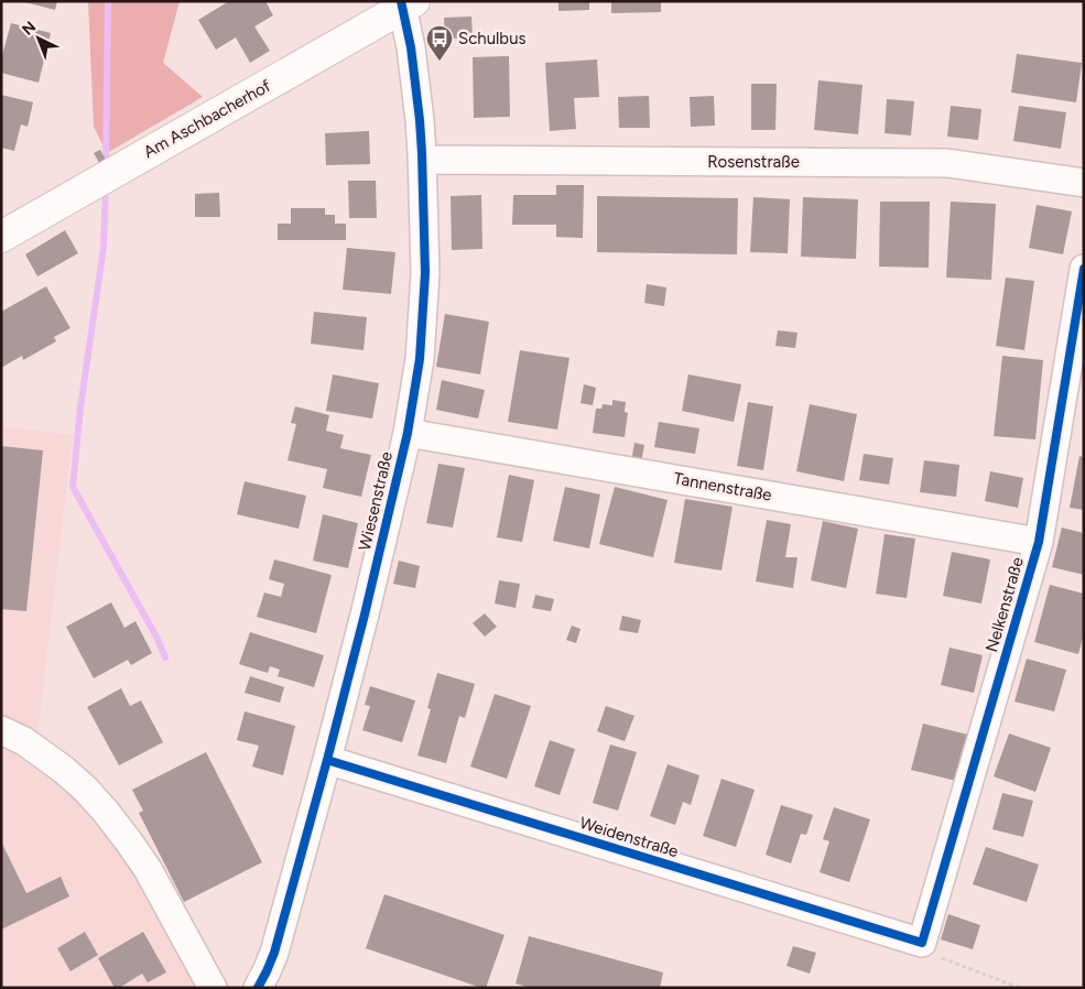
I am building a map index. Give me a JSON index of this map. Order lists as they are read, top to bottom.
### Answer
{
  "streets": {
    "street": [
      "Am Aschbacherhof",
      "Rosenstraße",
      "Tannenstraße",
      "Wiesenstraße",
      "Nelkenstraße",
      "Weidenstraße"
    ]
  },
  "crossings": [
    ["Am Aschbacherhof", "Wiesenstraße"],
    ["Rosenstraße", "Wiesenstraße"],
    ["Tannenstraße", "Wiesenstraße"],
    ["Tannenstraße", "Nelkenstraße"],
    ["Wiesenstraße", "Weidenstraße"],
    ["Nelkenstraße", "Weidenstraße"]
  ],
  "places": {
    "bus stop": ["Schulbus"]
  },
  "north": "top left"
}
